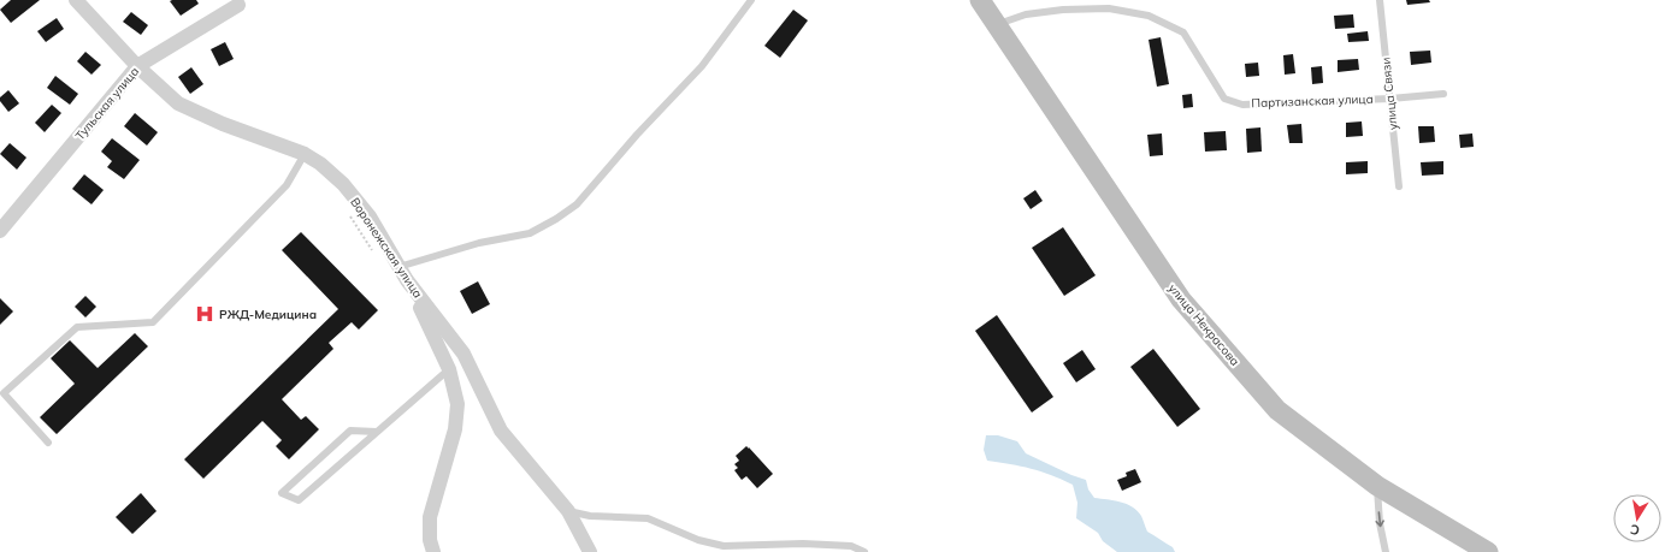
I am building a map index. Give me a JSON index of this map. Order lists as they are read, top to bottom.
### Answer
{
  "streets": {
    "main road": ["улица Некрасова"],
    "street": ["Тульская улица", "Воронежская улица"],
    "lane": ["улица Связи", "Партизанская улица"]
  },
  "crossings": [
    ["улица Связи", "Партизанская улица"],
    ["Партизанская улица", "улица Некрасова"],
    ["Тульская улица", "Воронежская улица"]
  ],
  "places": {
    "hospital": ["РЖД-Медицина"]
  },
  "north": "bottom"
}
